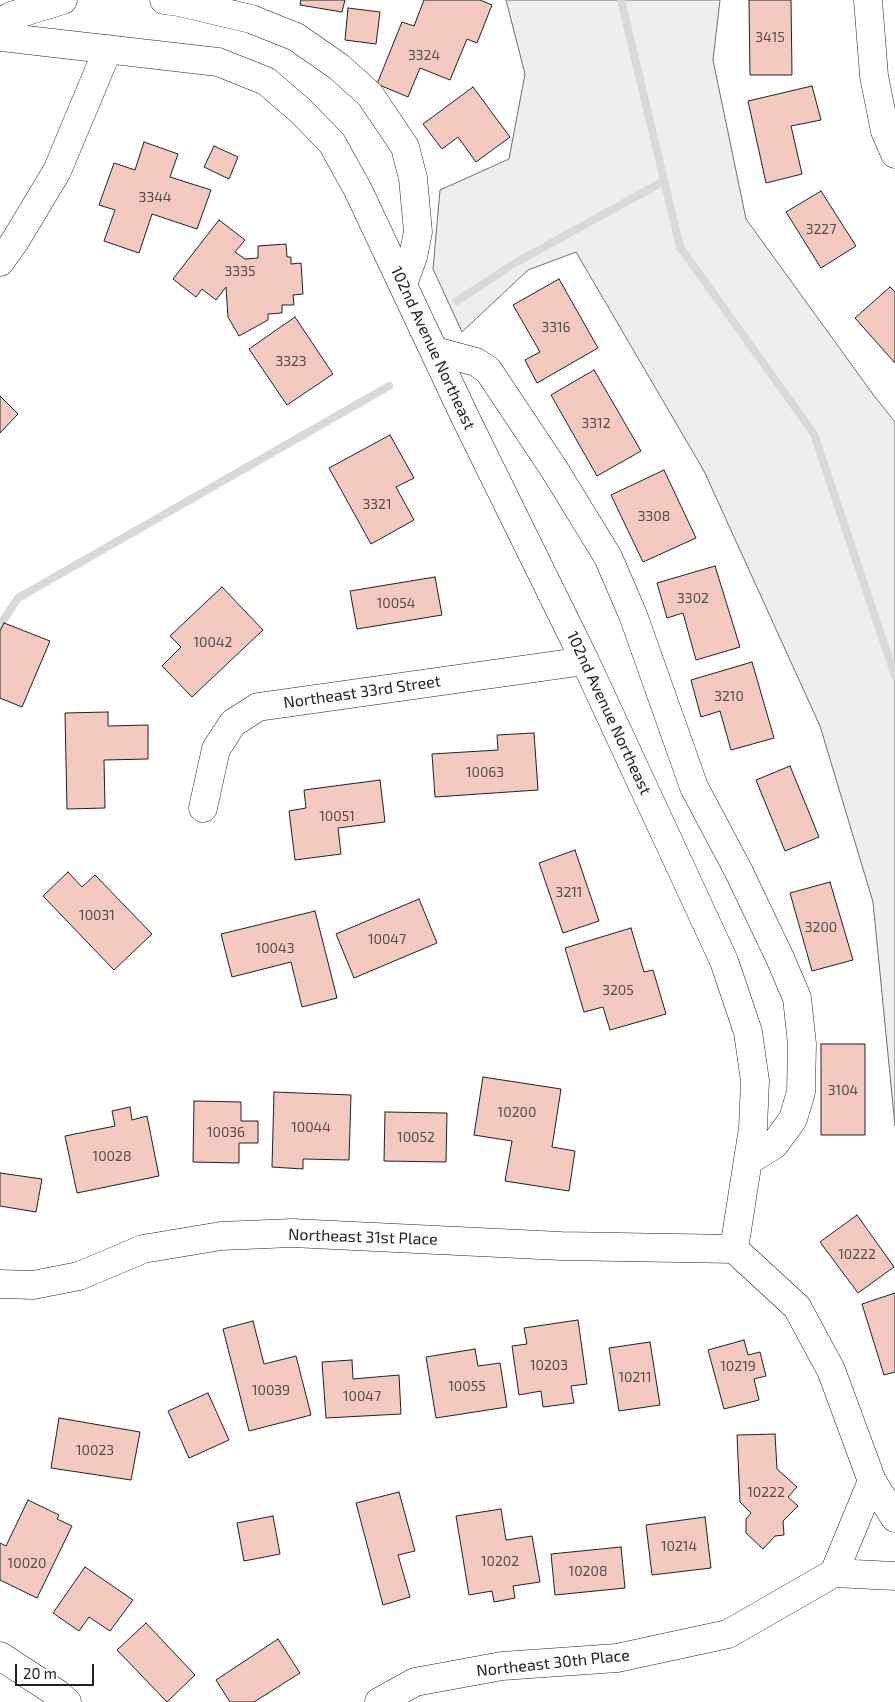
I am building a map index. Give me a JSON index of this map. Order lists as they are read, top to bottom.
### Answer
{
  "streets": {
    "street": [
      "102nd Avenue Northeast",
      "Northeast 33rd Street",
      "Northeast 31st Place",
      "Northeast 30th Place"
    ]
  },
  "crossings": [
    ["102nd Avenue Northeast", "Northeast 33rd Street"],
    ["102nd Avenue Northeast", "Northeast 31st Place"]
  ],
  "house_numbers": [
    "3415",
    "3324",
    "3344",
    "3227",
    "3335",
    "3316",
    "3323",
    "3312",
    "3321",
    "3308",
    "3302",
    "10054",
    "10042",
    "3210",
    "10063",
    "10051",
    "3211",
    "10031",
    "3200",
    "10047",
    "10043",
    "3205",
    "3104",
    "10200",
    "10044",
    "10036",
    "10052",
    "10028",
    "10222",
    "10203",
    "10219",
    "10211",
    "10055",
    "10039",
    "10047",
    "10023",
    "10222",
    "10214",
    "10202",
    "10020",
    "10208"
  ],
  "scale_bar": "20 m"
}
